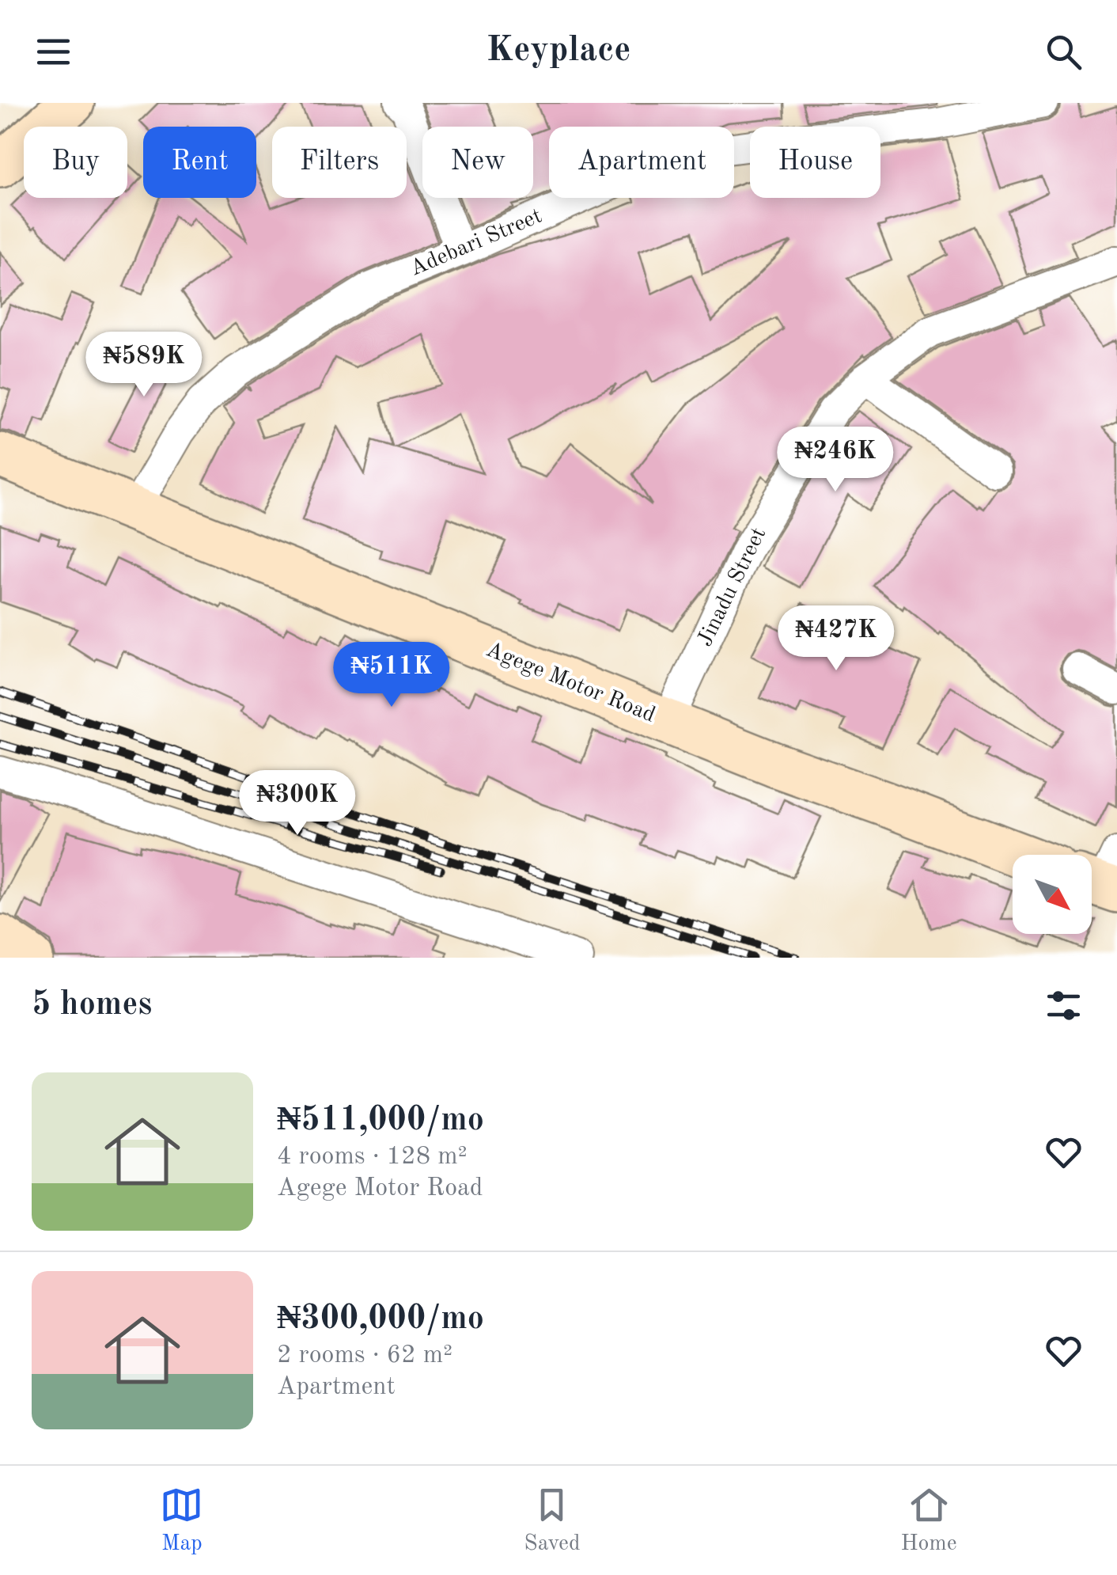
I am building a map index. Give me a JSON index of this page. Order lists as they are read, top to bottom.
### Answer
{
  "streets": {
    "main road": ["Agege Motor Road"],
    "street": ["Adebari Street", "Jinadu Street"]
  },
  "crossings": [
    ["Adebari Street", "Agege Motor Road"],
    ["Jinadu Street", "Agege Motor Road"]
  ],
  "north": "bottom right",
  "page": {
    "header": "Keyplace",
    "chip": [
      "Buy",
      "Rent",
      "Filters",
      "New",
      "Apartment",
      "House"
    ],
    "price": [
      "₦589K",
      "₦246K",
      "₦427K",
      "₦511K",
      "₦300K"
    ],
    "heading": "5 homes",
    "list": [
      {
        "name": "₦511,000/mo",
        "note": "4 rooms · 128 m² · Agege Motor Road"
      },
      {
        "name": "₦300,000/mo",
        "note": "2 rooms · 62 m² · Apartment"
      }
    ],
    "tabs": ["Map", "Saved", "Home"]
  }
}
